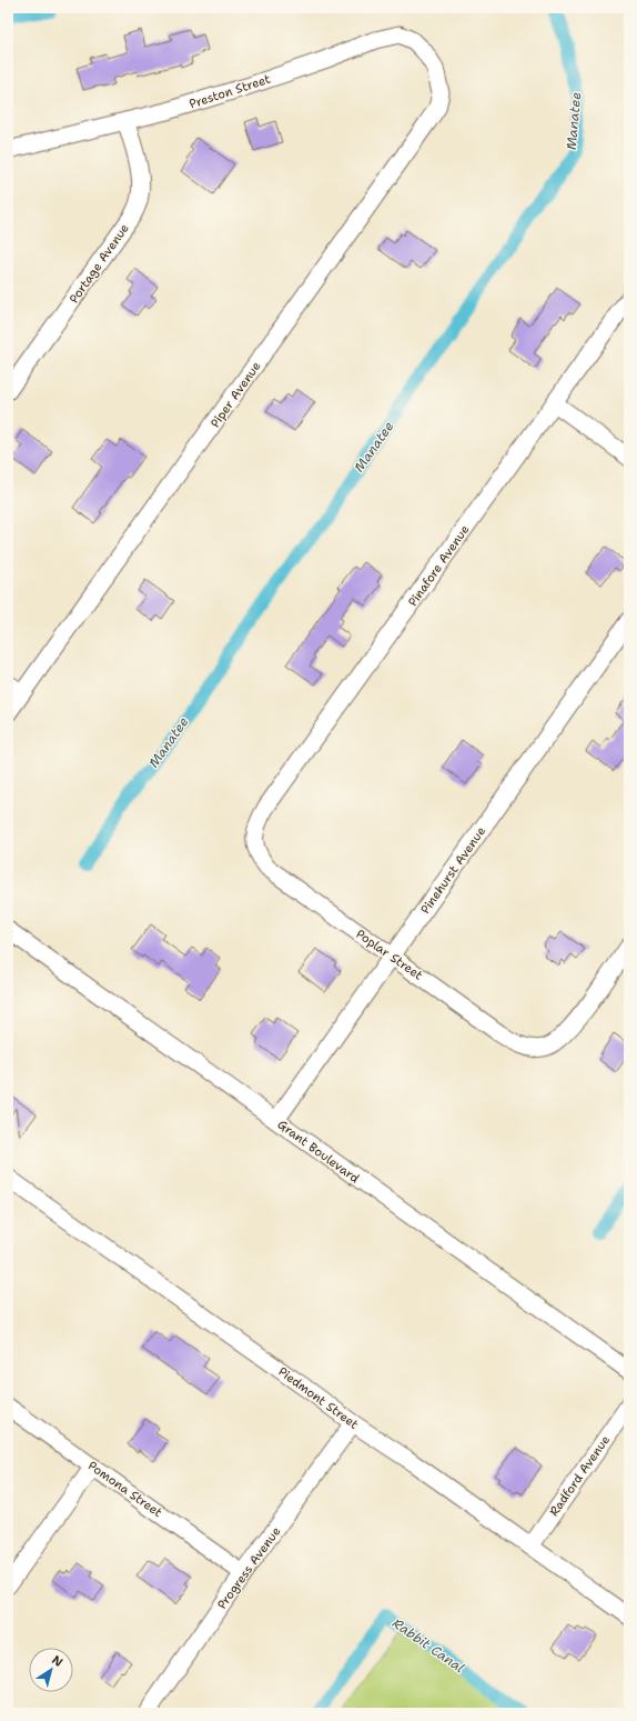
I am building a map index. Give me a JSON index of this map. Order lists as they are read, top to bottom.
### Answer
{
  "streets": {
    "street": [
      "Preston Street",
      "Portage Avenue",
      "Piper Avenue",
      "Pinafore Avenue",
      "Pinehurst Avenue",
      "Poplar Street",
      "Grant Boulevard",
      "Piedmont Street",
      "Radford Avenue",
      "Pomona Street",
      "Progress Avenue"
    ]
  },
  "crossings": [
    ["Preston Street", "Portage Avenue"],
    ["Preston Street", "Piper Avenue"],
    ["Pinafore Avenue", "Poplar Street"],
    ["Pinehurst Avenue", "Poplar Street"],
    ["Pinehurst Avenue", "Grant Boulevard"],
    ["Piedmont Street", "Radford Avenue"],
    ["Piedmont Street", "Progress Avenue"],
    ["Pomona Street", "Progress Avenue"]
  ],
  "water": ["Manatee", "Rabbit Canal"],
  "north": "top right"
}
